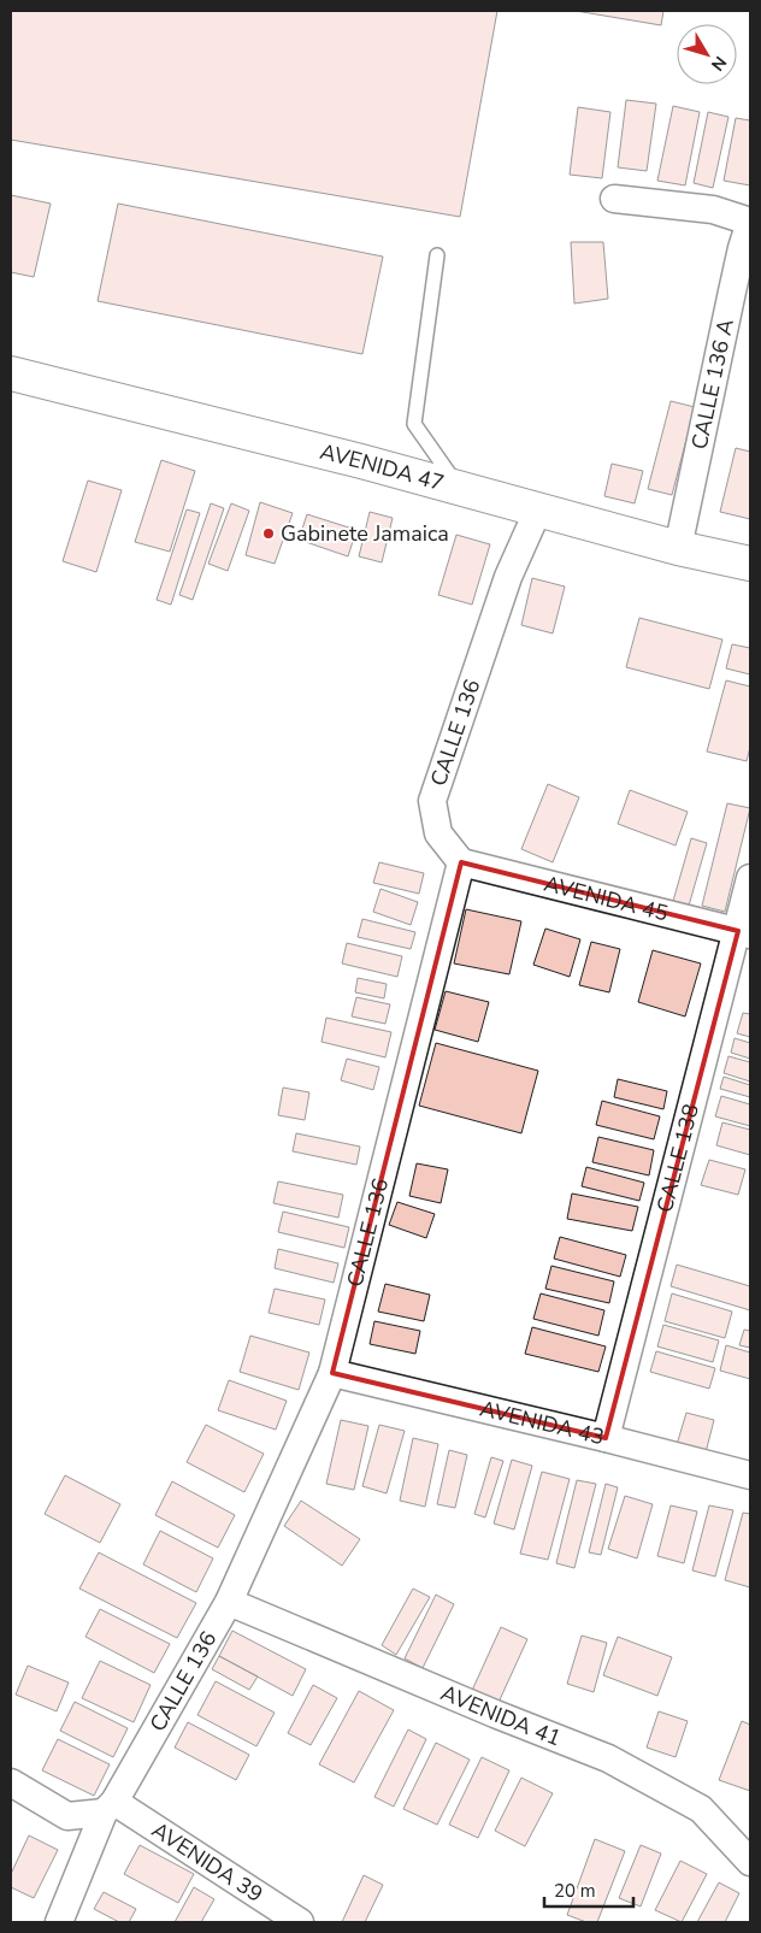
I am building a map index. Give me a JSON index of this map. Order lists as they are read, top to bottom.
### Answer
{
  "streets": {
    "main road": ["AVENIDA 47"],
    "street": [
      "CALLE 136 A",
      "CALLE 136",
      "AVENIDA 45",
      "CALLE 138",
      "AVENIDA 43",
      "AVENIDA 41",
      "AVENIDA 39"
    ]
  },
  "crossings": [
    ["CALLE 136 A", "AVENIDA 47"],
    ["AVENIDA 47", "CALLE 136"],
    ["CALLE 136", "AVENIDA 45"],
    ["CALLE 136", "AVENIDA 43"],
    ["CALLE 136", "AVENIDA 41"],
    ["CALLE 136", "AVENIDA 39"],
    ["AVENIDA 45", "CALLE 138"],
    ["CALLE 138", "AVENIDA 43"]
  ],
  "places": ["Gabinete Jamaica"],
  "scale_bar": "20 m",
  "north": "bottom right"
}
